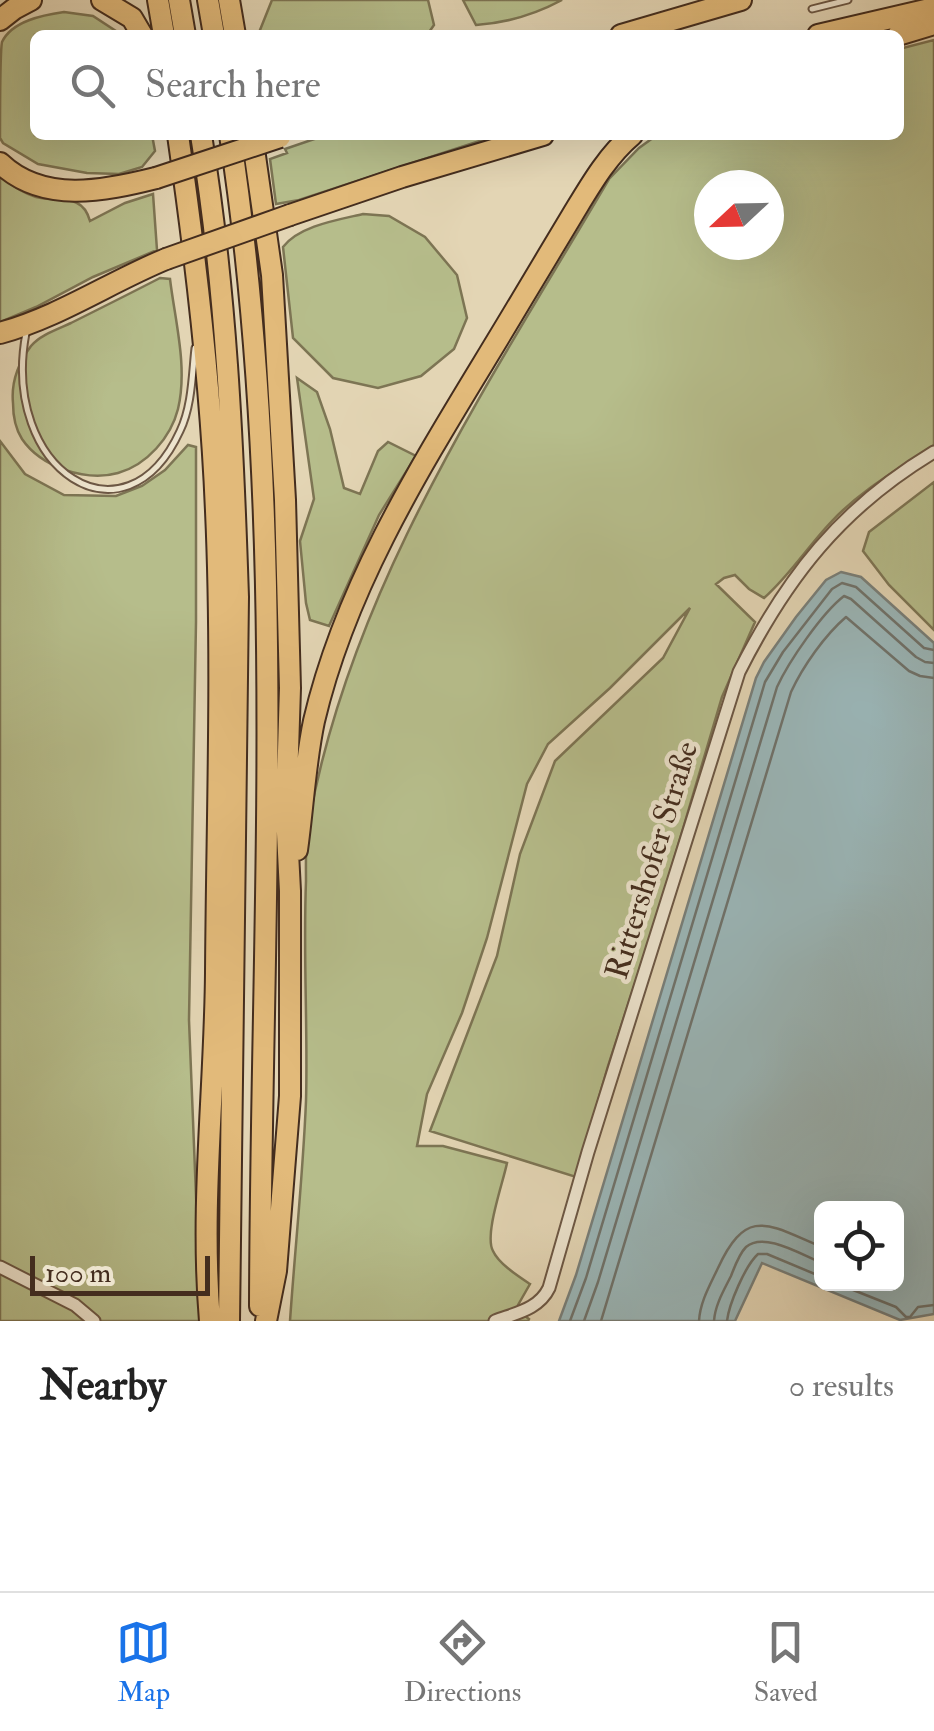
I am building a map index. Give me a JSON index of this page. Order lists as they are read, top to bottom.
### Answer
{
  "streets": {
    "street": ["Rittershofer Straße"]
  },
  "scale_bar": "100 m",
  "north": "left",
  "page": {
    "search": "Search here",
    "scale": "100 m",
    "heading": ["Nearby", "0 results"],
    "nav": ["Map", "Directions", "Saved"]
  }
}
